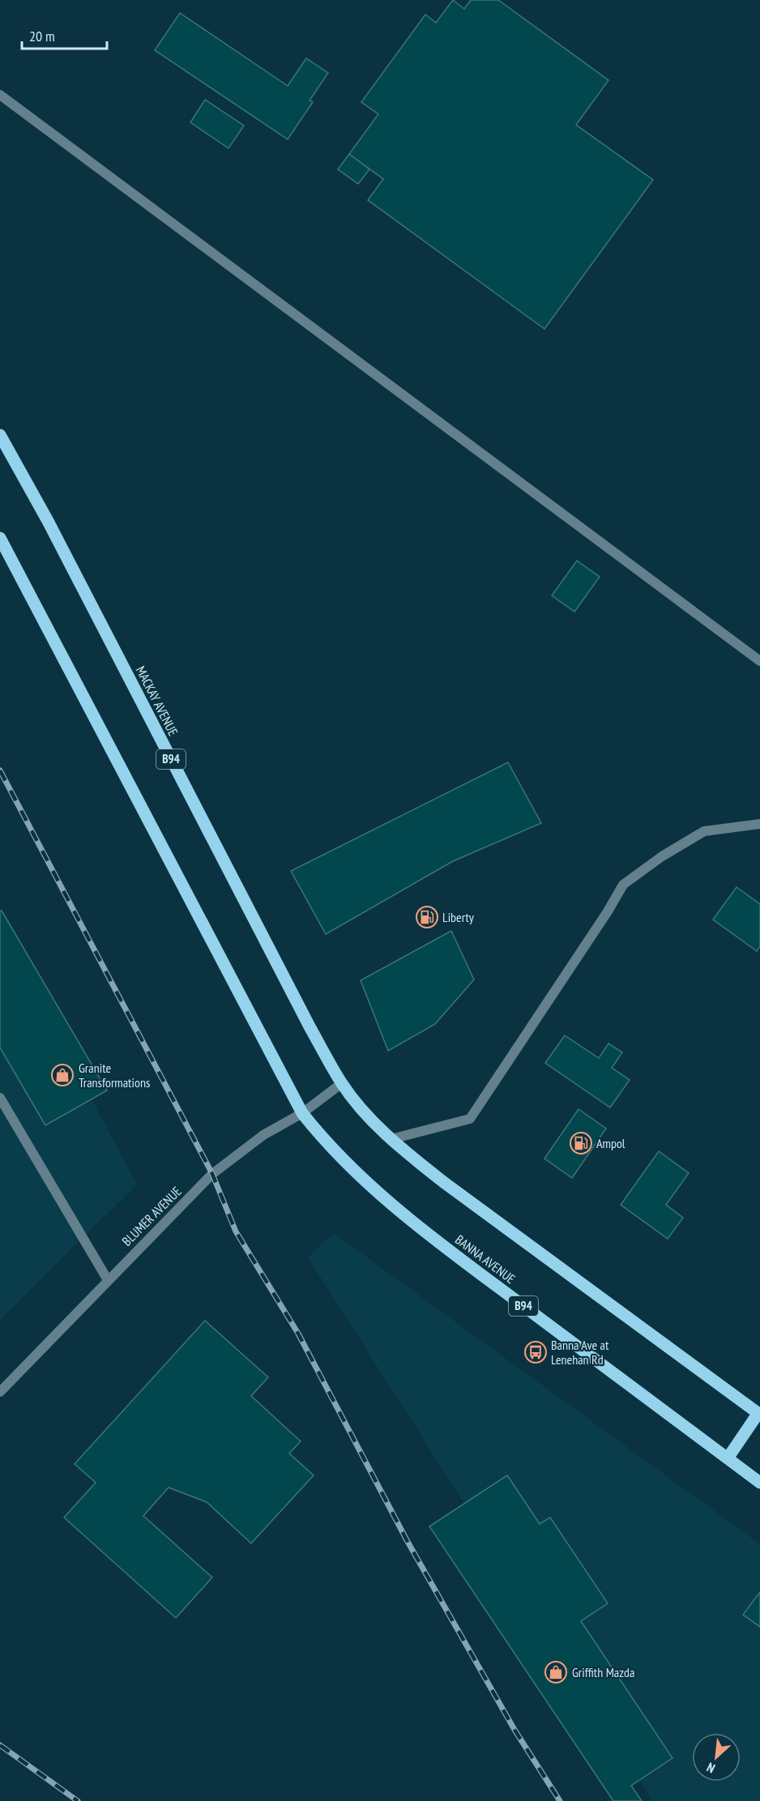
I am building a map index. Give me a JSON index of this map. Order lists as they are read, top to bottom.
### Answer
{
  "streets": {
    "main road": ["MACKAY AVENUE", "B94", "BANNA AVENUE"],
    "street": ["BLUMER AVENUE"]
  },
  "crossings": [
    ["MACKAY AVENUE", "B94"],
    ["MACKAY AVENUE", "BLUMER AVENUE"],
    ["B94", "BLUMER AVENUE"],
    ["B94", "BANNA AVENUE"],
    ["BLUMER AVENUE", "BANNA AVENUE"]
  ],
  "places": {
    "fuel station": ["Liberty", "Ampol"],
    "shop": ["Granite Transformations", "Griffith Mazda"],
    "bus stop": ["Banna Ave at Lenehan Rd"]
  },
  "scale_bar": "20 m",
  "north": "bottom left"
}
